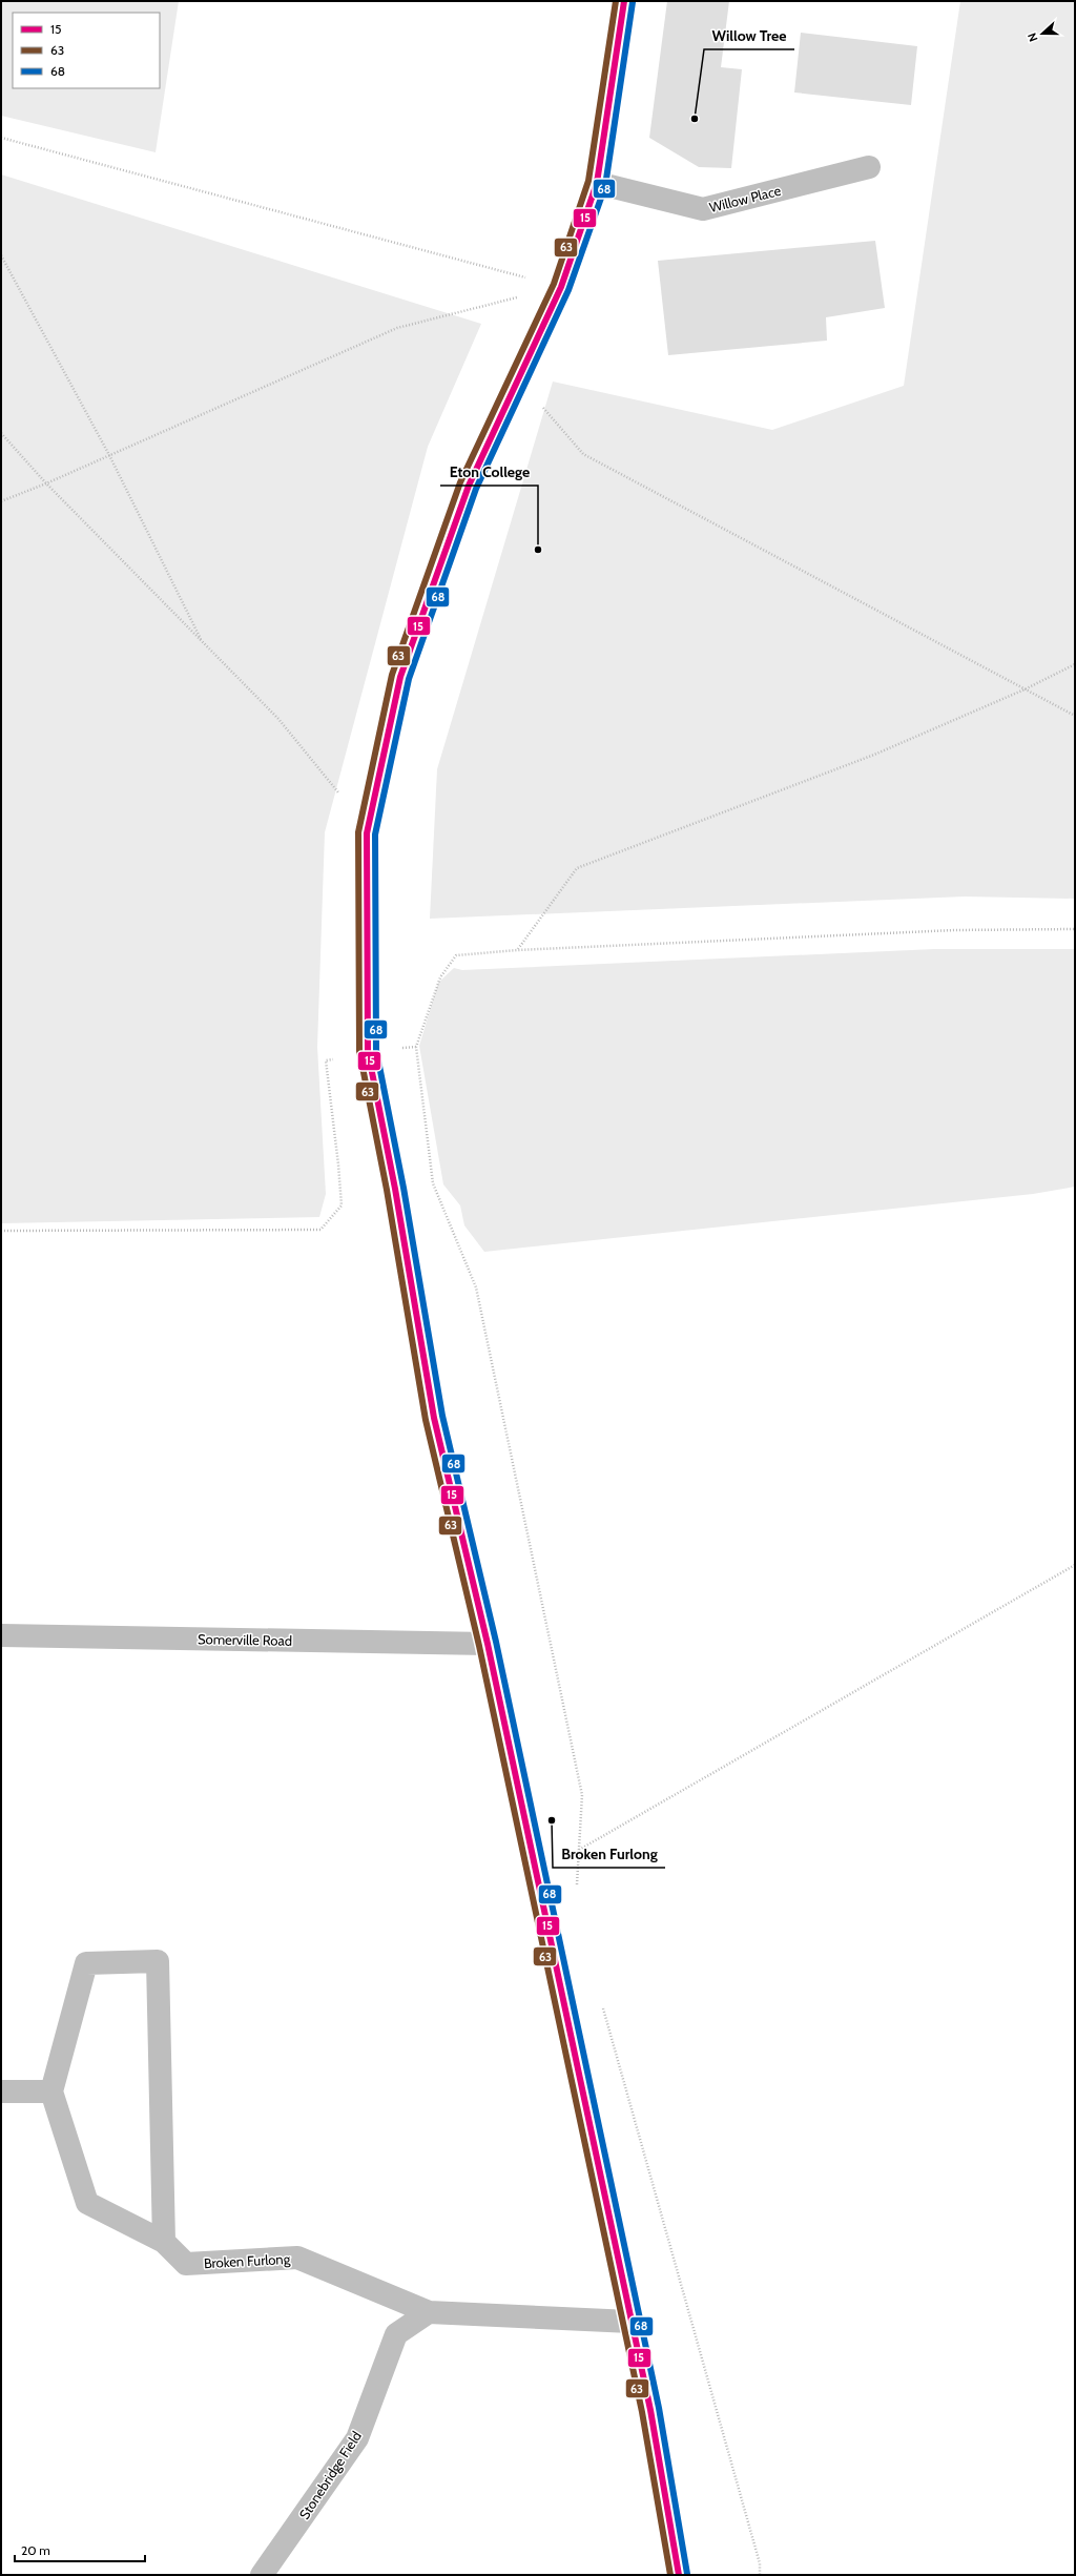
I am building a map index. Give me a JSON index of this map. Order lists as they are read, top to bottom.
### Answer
{
  "streets": {
    "street": [
      "Willow Place",
      "Somerville Road",
      "Broken Furlong",
      "Stonebridge Field"
    ]
  },
  "crossings": [
    ["Broken Furlong", "Stonebridge Field"]
  ],
  "places": ["Willow Tree", "Eton College", "Broken Furlong"],
  "lines": ["transit line 15", "transit line 63", "transit line 68"],
  "legend": ["15", "63", "68"],
  "scale_bar": "20 m",
  "north": "left"
}
